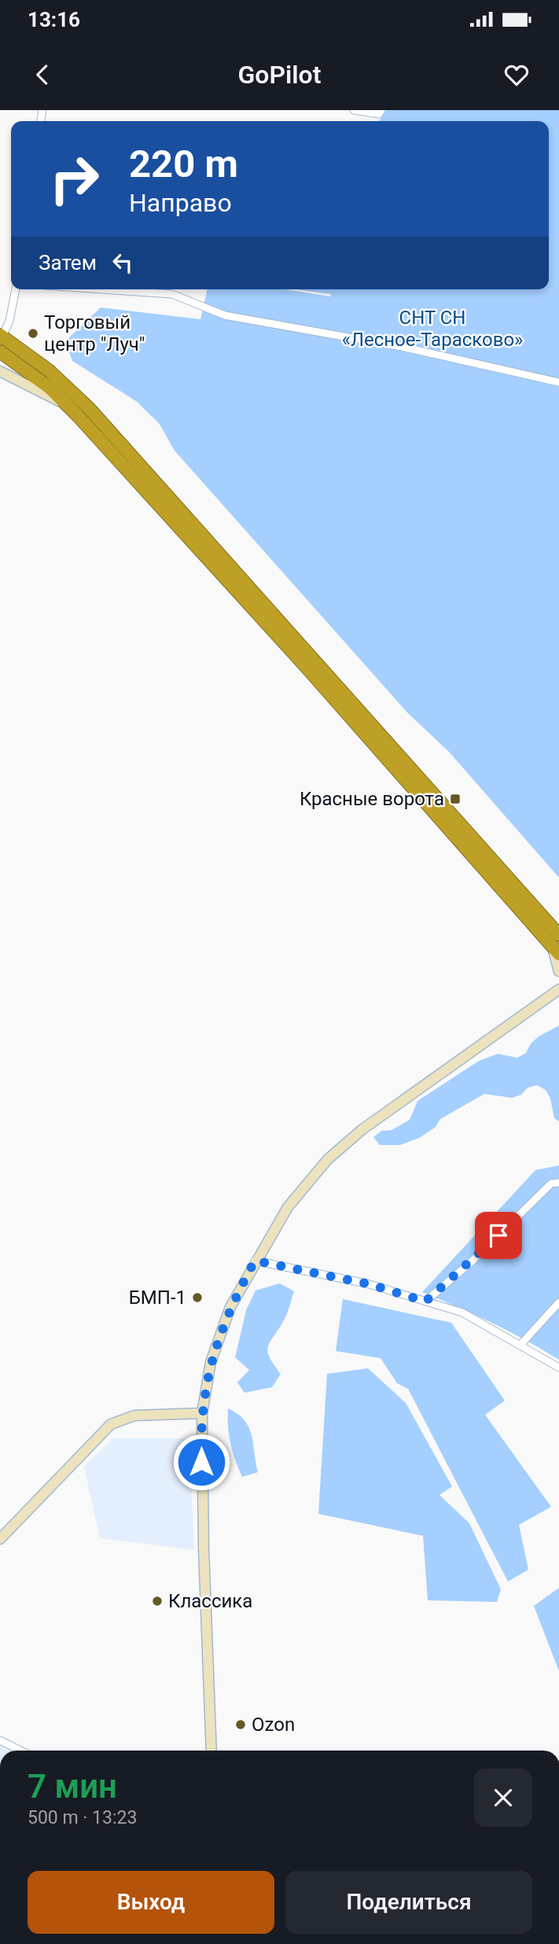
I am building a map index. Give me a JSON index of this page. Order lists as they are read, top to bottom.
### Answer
{
  "parks": ["СНТ СН «Лесное-Тарасково»"],
  "places": {
    "other": [
      "Торговый центр \"Луч\"",
      "БМП-1",
      "Классика",
      "Ozon"
    ],
    "transit": ["Красные ворота"]
  },
  "page": {
    "status": "13:16",
    "header": "GoPilot",
    "turn": ["220 m", "Направо"],
    "then": "Затем",
    "heading": ["7 мин", "500 m · 13:23"],
    "buttons": ["Выход", "Поделиться"]
  }
}
